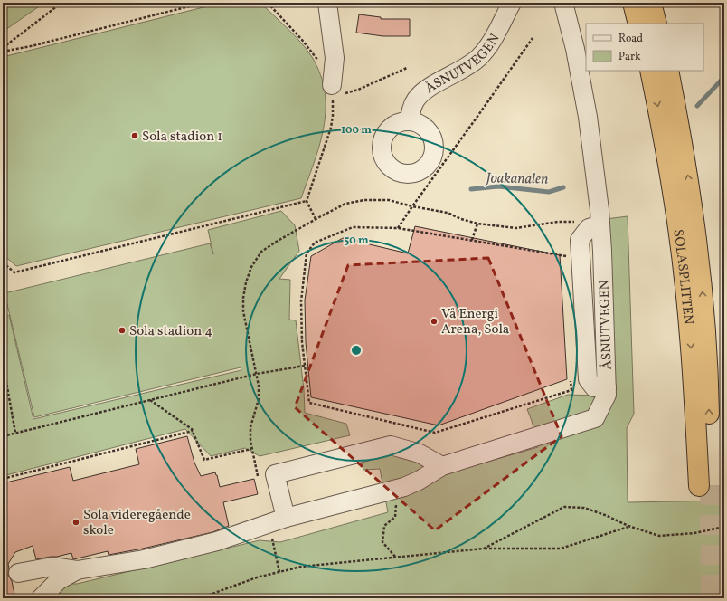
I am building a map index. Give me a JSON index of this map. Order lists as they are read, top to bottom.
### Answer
{
  "streets": {
    "highway": ["SOLASPLITTEN"],
    "street": ["ÅSNUTVEGEN"]
  },
  "water": ["Joakanalen"],
  "places": [
    "Sola stadion 1",
    "Vå Energi Arena, Sola",
    "Sola stadion 4",
    "Sola videregående skole"
  ],
  "legend": ["Road", "Park"],
  "rings": ["100 m", "50 m"]
}
